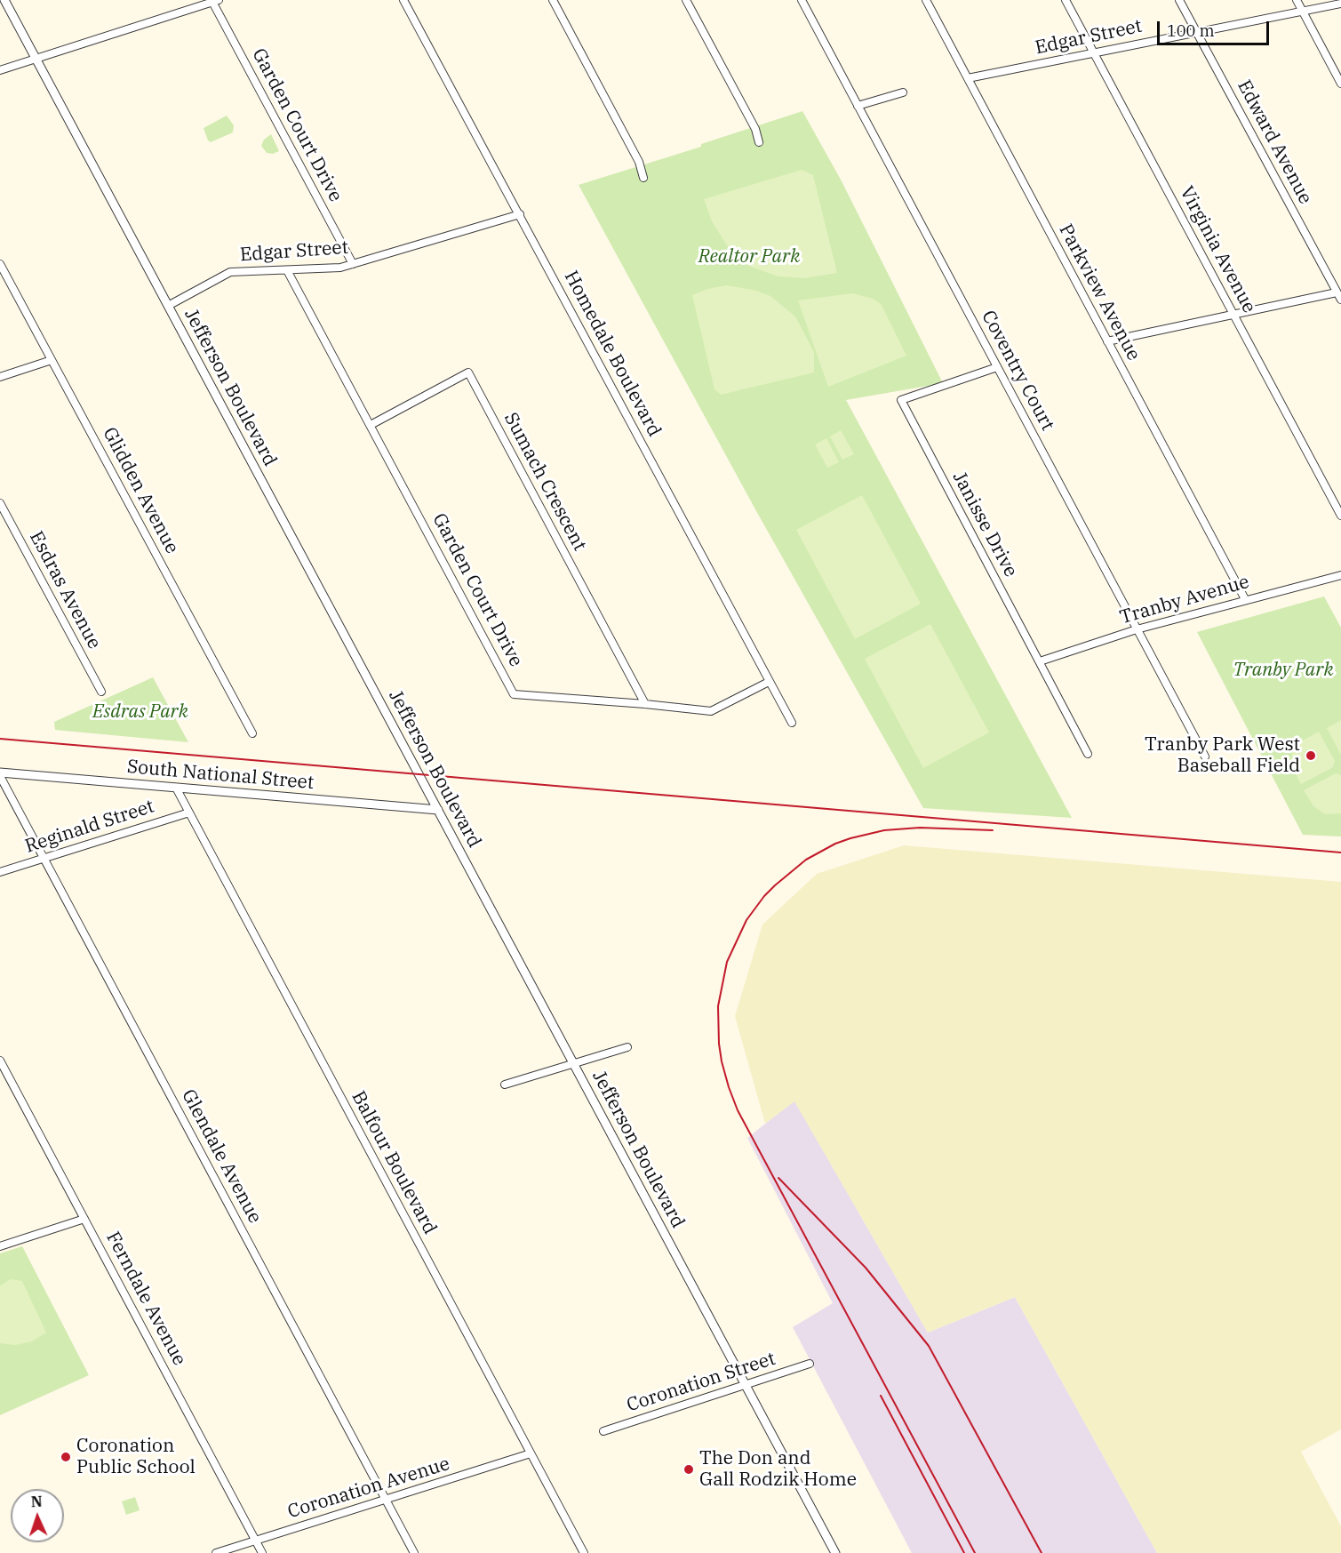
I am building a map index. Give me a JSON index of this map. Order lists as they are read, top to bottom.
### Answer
{
  "streets": {
    "street": [
      "Edgar Street",
      "Garden Court Drive",
      "Edward Avenue",
      "Virginia Avenue",
      "Parkview Avenue",
      "Homedale Boulevard",
      "Coventry Court",
      "Jefferson Boulevard",
      "Sumach Crescent",
      "Glidden Avenue",
      "Janisse Drive",
      "Esdras Avenue",
      "Tranby Avenue",
      "South National Street",
      "Reginald Street",
      "Glendale Avenue",
      "Balfour Boulevard",
      "Ferndale Avenue",
      "Coronation Street",
      "Coronation Avenue"
    ]
  },
  "crossings": [
    ["Edgar Street", "Garden Court Drive"],
    ["Edgar Street", "Edward Avenue"],
    ["Edgar Street", "Virginia Avenue"],
    ["Edgar Street", "Parkview Avenue"],
    ["Edgar Street", "Homedale Boulevard"],
    ["Edgar Street", "Jefferson Boulevard"],
    ["Garden Court Drive", "Homedale Boulevard"],
    ["Garden Court Drive", "Sumach Crescent"],
    ["Parkview Avenue", "Tranby Avenue"],
    ["Coventry Court", "Janisse Drive"],
    ["Coventry Court", "Tranby Avenue"],
    ["Jefferson Boulevard", "South National Street"],
    ["Jefferson Boulevard", "Coronation Street"],
    ["Janisse Drive", "Tranby Avenue"],
    ["South National Street", "Balfour Boulevard"],
    ["Reginald Street", "Glendale Avenue"],
    ["Reginald Street", "Balfour Boulevard"],
    ["Glendale Avenue", "Coronation Avenue"],
    ["Balfour Boulevard", "Coronation Avenue"],
    ["Ferndale Avenue", "Coronation Avenue"]
  ],
  "parks": ["Realtor Park", "Tranby Park", "Esdras Park"],
  "places": ["Tranby Park West Baseball Field", "Coronation Public School", "The Don and Gall Rodzik Home"],
  "scale_bar": "100 m",
  "north": "top"
}
